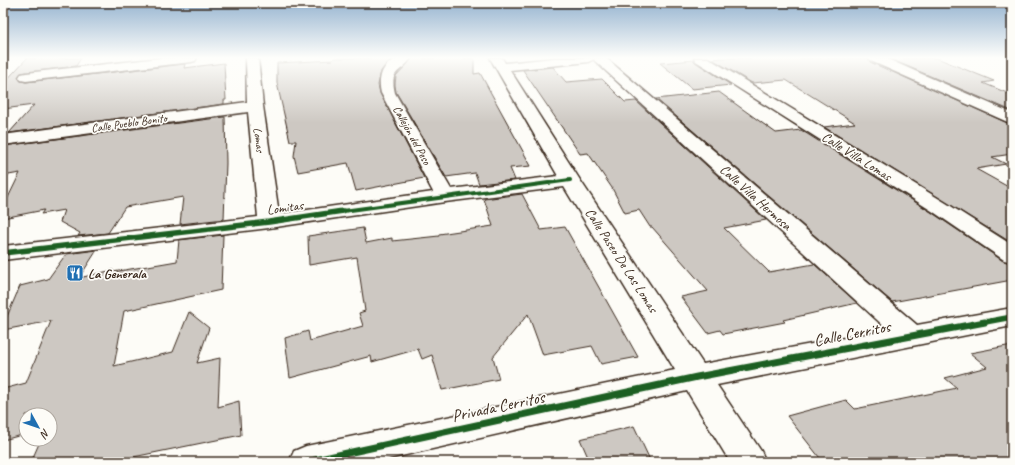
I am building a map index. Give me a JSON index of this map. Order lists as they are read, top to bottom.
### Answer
{
  "streets": {
    "street": [
      "Calle Pueblo Bonito",
      "Callejón del Peso",
      "Lomas",
      "Calle Villa Lomas",
      "Calle Villa Hermosa",
      "Lomitas",
      "Calle Paseo De Las Lomas",
      "Calle Cerritos",
      "Privada Cerritos"
    ]
  },
  "crossings": [
    ["Calle Pueblo Bonito", "Lomas"],
    ["Callejón del Peso", "Lomitas"],
    ["Lomas", "Lomitas"],
    ["Calle Villa Hermosa", "Calle Cerritos"],
    ["Lomitas", "Calle Paseo De Las Lomas"],
    ["Calle Paseo De Las Lomas", "Calle Cerritos"],
    ["Calle Paseo De Las Lomas", "Privada Cerritos"],
    ["Calle Cerritos", "Privada Cerritos"]
  ],
  "places": {
    "restaurant": ["La Generala"]
  },
  "north": "bottom right"
}
